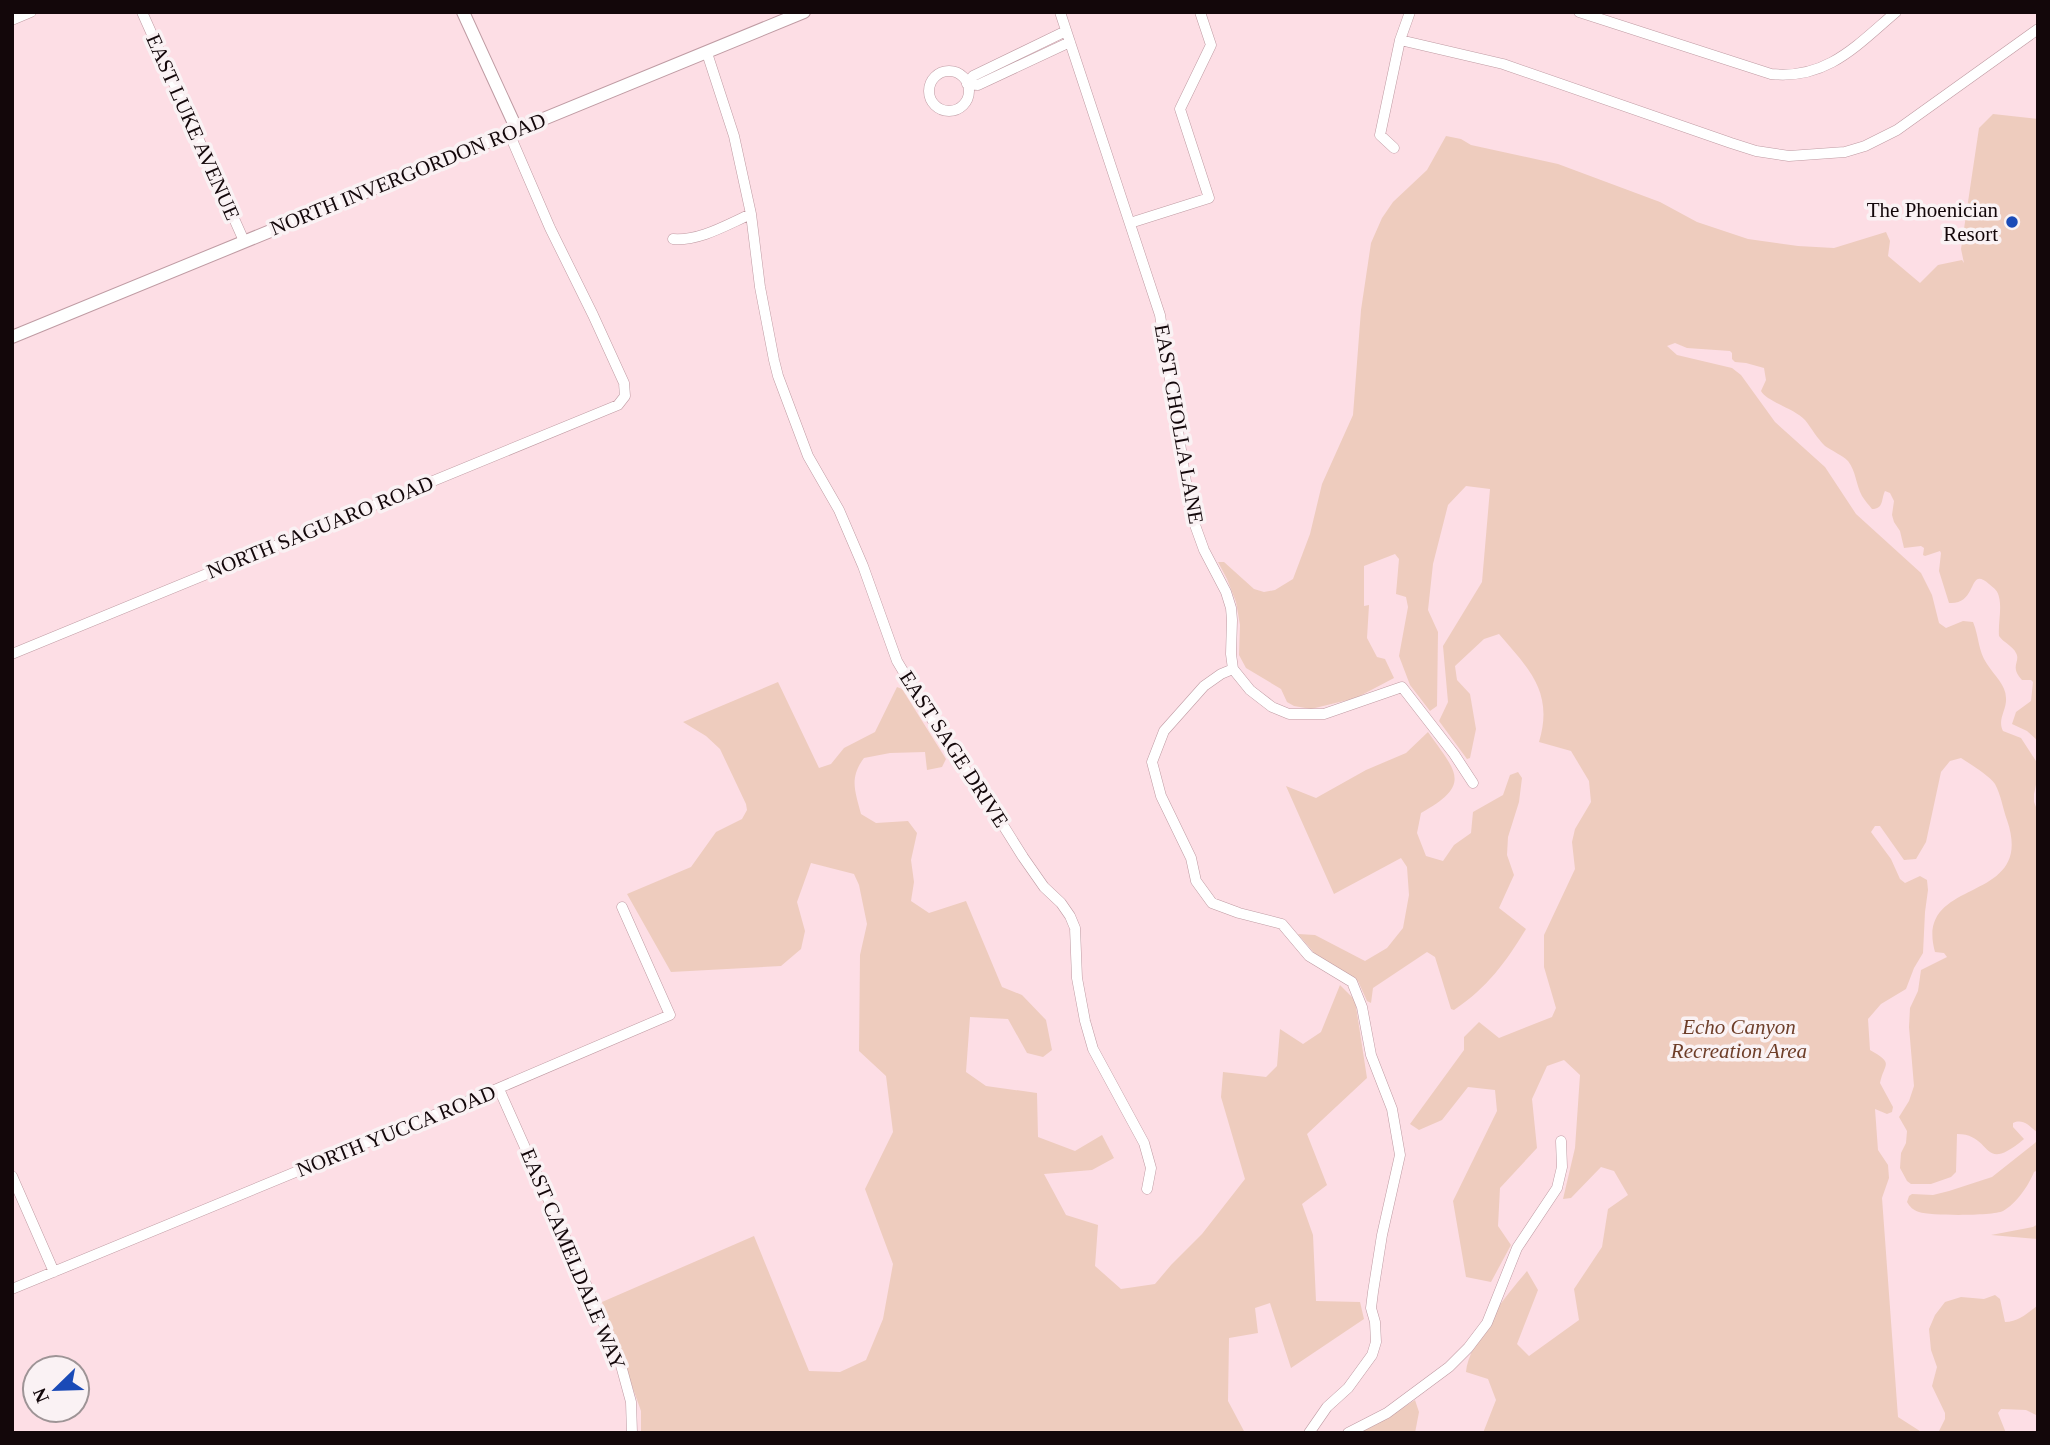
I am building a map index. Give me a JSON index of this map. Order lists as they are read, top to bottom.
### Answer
{
  "streets": {
    "street": [
      "EAST LUKE AVENUE",
      "NORTH INVERGORDON ROAD",
      "EAST CHOLLA LANE",
      "NORTH SAGUARO ROAD",
      "EAST SAGE DRIVE",
      "NORTH YUCCA ROAD",
      "EAST CAMELDALE WAY"
    ]
  },
  "crossings": [
    ["EAST LUKE AVENUE", "NORTH INVERGORDON ROAD"],
    ["NORTH INVERGORDON ROAD", "NORTH SAGUARO ROAD"],
    ["NORTH INVERGORDON ROAD", "EAST SAGE DRIVE"],
    ["NORTH YUCCA ROAD", "EAST CAMELDALE WAY"]
  ],
  "parks": ["Echo Canyon Recreation Area"],
  "places": ["The Phoenician Resort"],
  "north": "bottom left"
}
